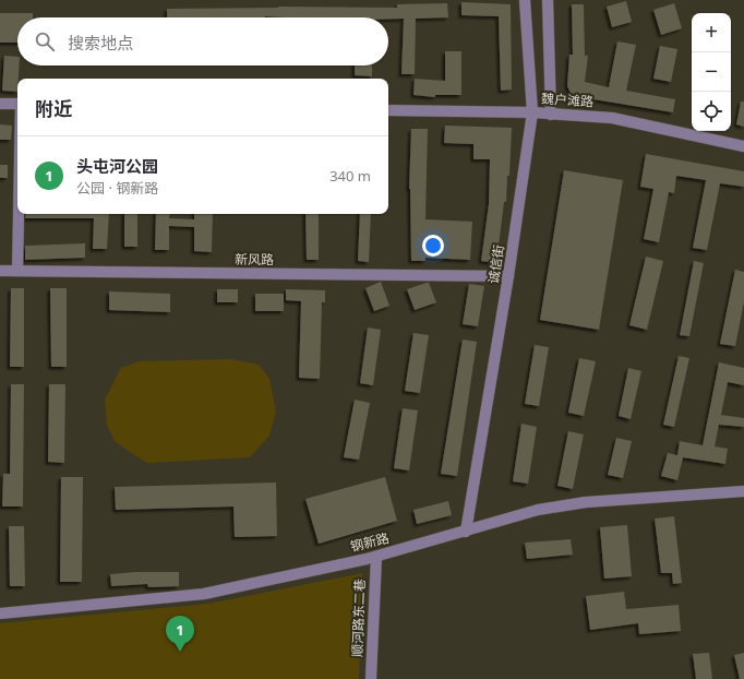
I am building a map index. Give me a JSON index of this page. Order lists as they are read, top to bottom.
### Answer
{
  "streets": {
    "street": [
      "魏户滩路",
      "新风路",
      "诚信街",
      "钢新路",
      "顺河路东二巷"
    ]
  },
  "crossings": [
    ["魏户滩路", "诚信街"],
    ["新风路", "诚信街"],
    ["诚信街", "钢新路"],
    ["钢新路", "顺河路东二巷"]
  ],
  "page": {
    "map_buttons": ["+", "−"],
    "search": "搜索地点",
    "heading": "附近",
    "list": [
      {
        "mark": "1",
        "name": "头屯河公园",
        "note": "公园 · 钢新路",
        "value": "340 m"
      }
    ],
    "pins": "1"
  }
}
